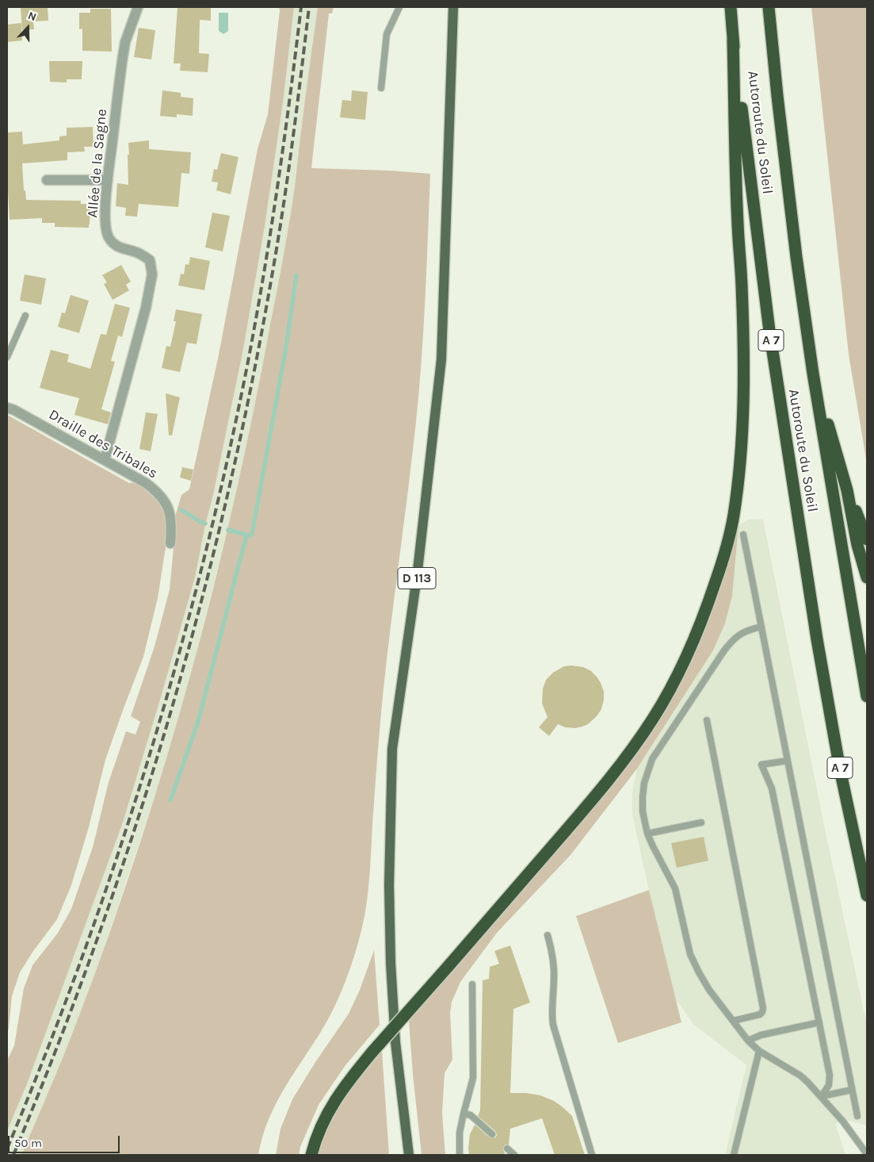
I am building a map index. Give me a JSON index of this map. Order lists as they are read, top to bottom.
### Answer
{
  "streets": {
    "highway": ["Autoroute du Soleil", "A 7"],
    "main road": ["D 113"],
    "street": ["Allée de la Sagne", "Draille des Tribales"]
  },
  "crossings": [
    ["Allée de la Sagne", "Draille des Tribales"]
  ],
  "scale_bar": "50 m",
  "north": "top"
}
